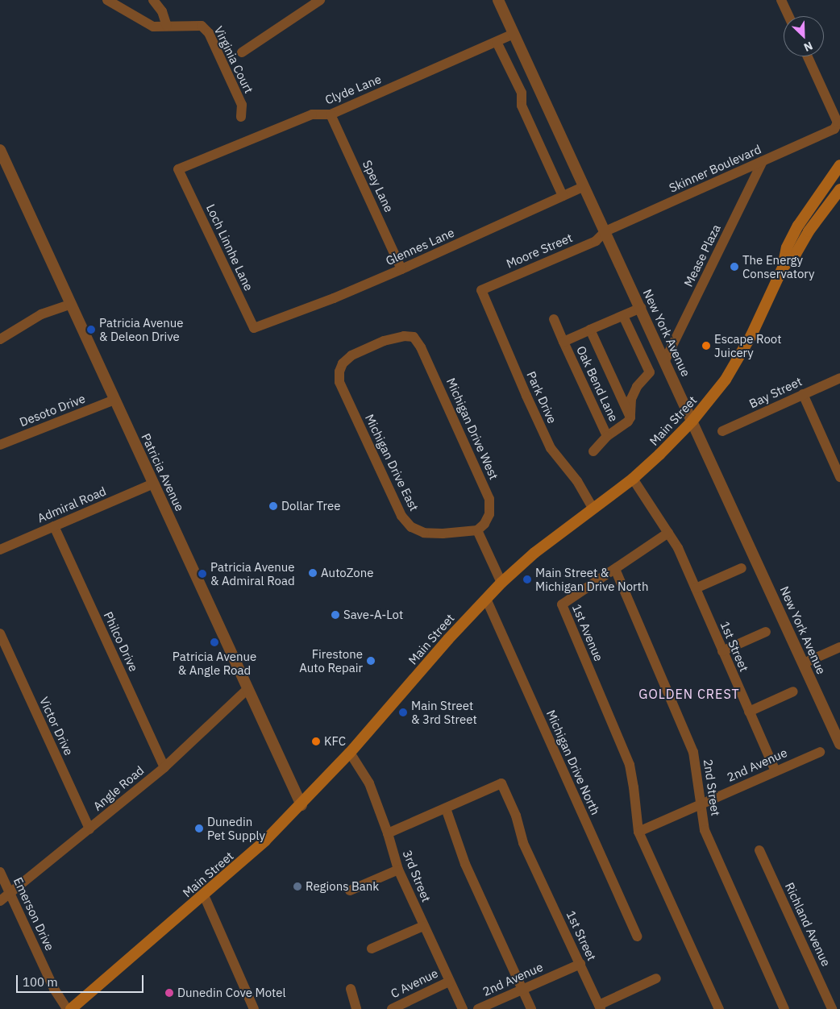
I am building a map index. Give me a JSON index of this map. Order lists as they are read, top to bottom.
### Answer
{
  "streets": {
    "main road": ["Main Street"],
    "street": [
      "Virginia Court",
      "Clyde Lane",
      "Skinner Boulevard",
      "Spey Lane",
      "Glennes Lane",
      "Loch Linnhe Lane",
      "Moore Street",
      "Mease Plaza",
      "New York Avenue",
      "Oak Bend Lane",
      "Bay Street",
      "Park Drive",
      "Desoto Drive",
      "Michigan Drive West",
      "Michigan Drive East",
      "Patricia Avenue",
      "Admiral Road",
      "1st Avenue",
      "Philco Drive",
      "1st Street",
      "Victor Drive",
      "Michigan Drive North",
      "2nd Avenue",
      "2nd Street",
      "Angle Road",
      "3rd Street",
      "Emerson Drive",
      "Richland Avenue",
      "C Avenue"
    ]
  },
  "crossings": [
    ["Clyde Lane", "Spey Lane"],
    ["Clyde Lane", "Loch Linnhe Lane"],
    ["Clyde Lane", "New York Avenue"],
    ["Skinner Boulevard", "Moore Street"],
    ["Skinner Boulevard", "Mease Plaza"],
    ["Skinner Boulevard", "New York Avenue"],
    ["Spey Lane", "Glennes Lane"],
    ["Glennes Lane", "Loch Linnhe Lane"],
    ["Glennes Lane", "New York Avenue"],
    ["Moore Street", "New York Avenue"],
    ["Moore Street", "Park Drive"],
    ["Mease Plaza", "New York Avenue"],
    ["New York Avenue", "Oak Bend Lane"],
    ["New York Avenue", "Main Street"],
    ["Park Drive", "Main Street"],
    ["Desoto Drive", "Patricia Avenue"],
    ["Main Street", "Patricia Avenue"],
    ["Main Street", "Michigan Drive North"],
    ["Main Street", "3rd Street"],
    ["Michigan Drive West", "Michigan Drive East"],
    ["Patricia Avenue", "Admiral Road"],
    ["Patricia Avenue", "Angle Road"],
    ["Admiral Road", "Philco Drive"],
    ["1st Avenue", "1st Street"],
    ["1st Avenue", "2nd Avenue"],
    ["1st Avenue", "2nd Street"],
    ["Philco Drive", "Angle Road"],
    ["1st Street", "2nd Avenue"],
    ["Victor Drive", "Angle Road"],
    ["2nd Avenue", "2nd Street"],
    ["Angle Road", "Emerson Drive"],
    ["3rd Street", "C Avenue"]
  ],
  "districts": ["GOLDEN CREST"],
  "places": [
    "The Energy Conservatory",
    "Patricia Avenue & Deleon Drive",
    "Escape Root Juicery",
    "Dollar Tree",
    "AutoZone",
    "Patricia Avenue & Admiral Road",
    "Main Street & Michigan Drive North",
    "Save-A-Lot",
    "Patricia Avenue & Angle Road",
    "Firestone Auto Repair",
    "Main Street & 3rd Street",
    "KFC",
    "Dunedin Pet Supply",
    "Regions Bank",
    "Dunedin Cove Motel"
  ],
  "scale_bar": "100 m",
  "north": "bottom right"
}
